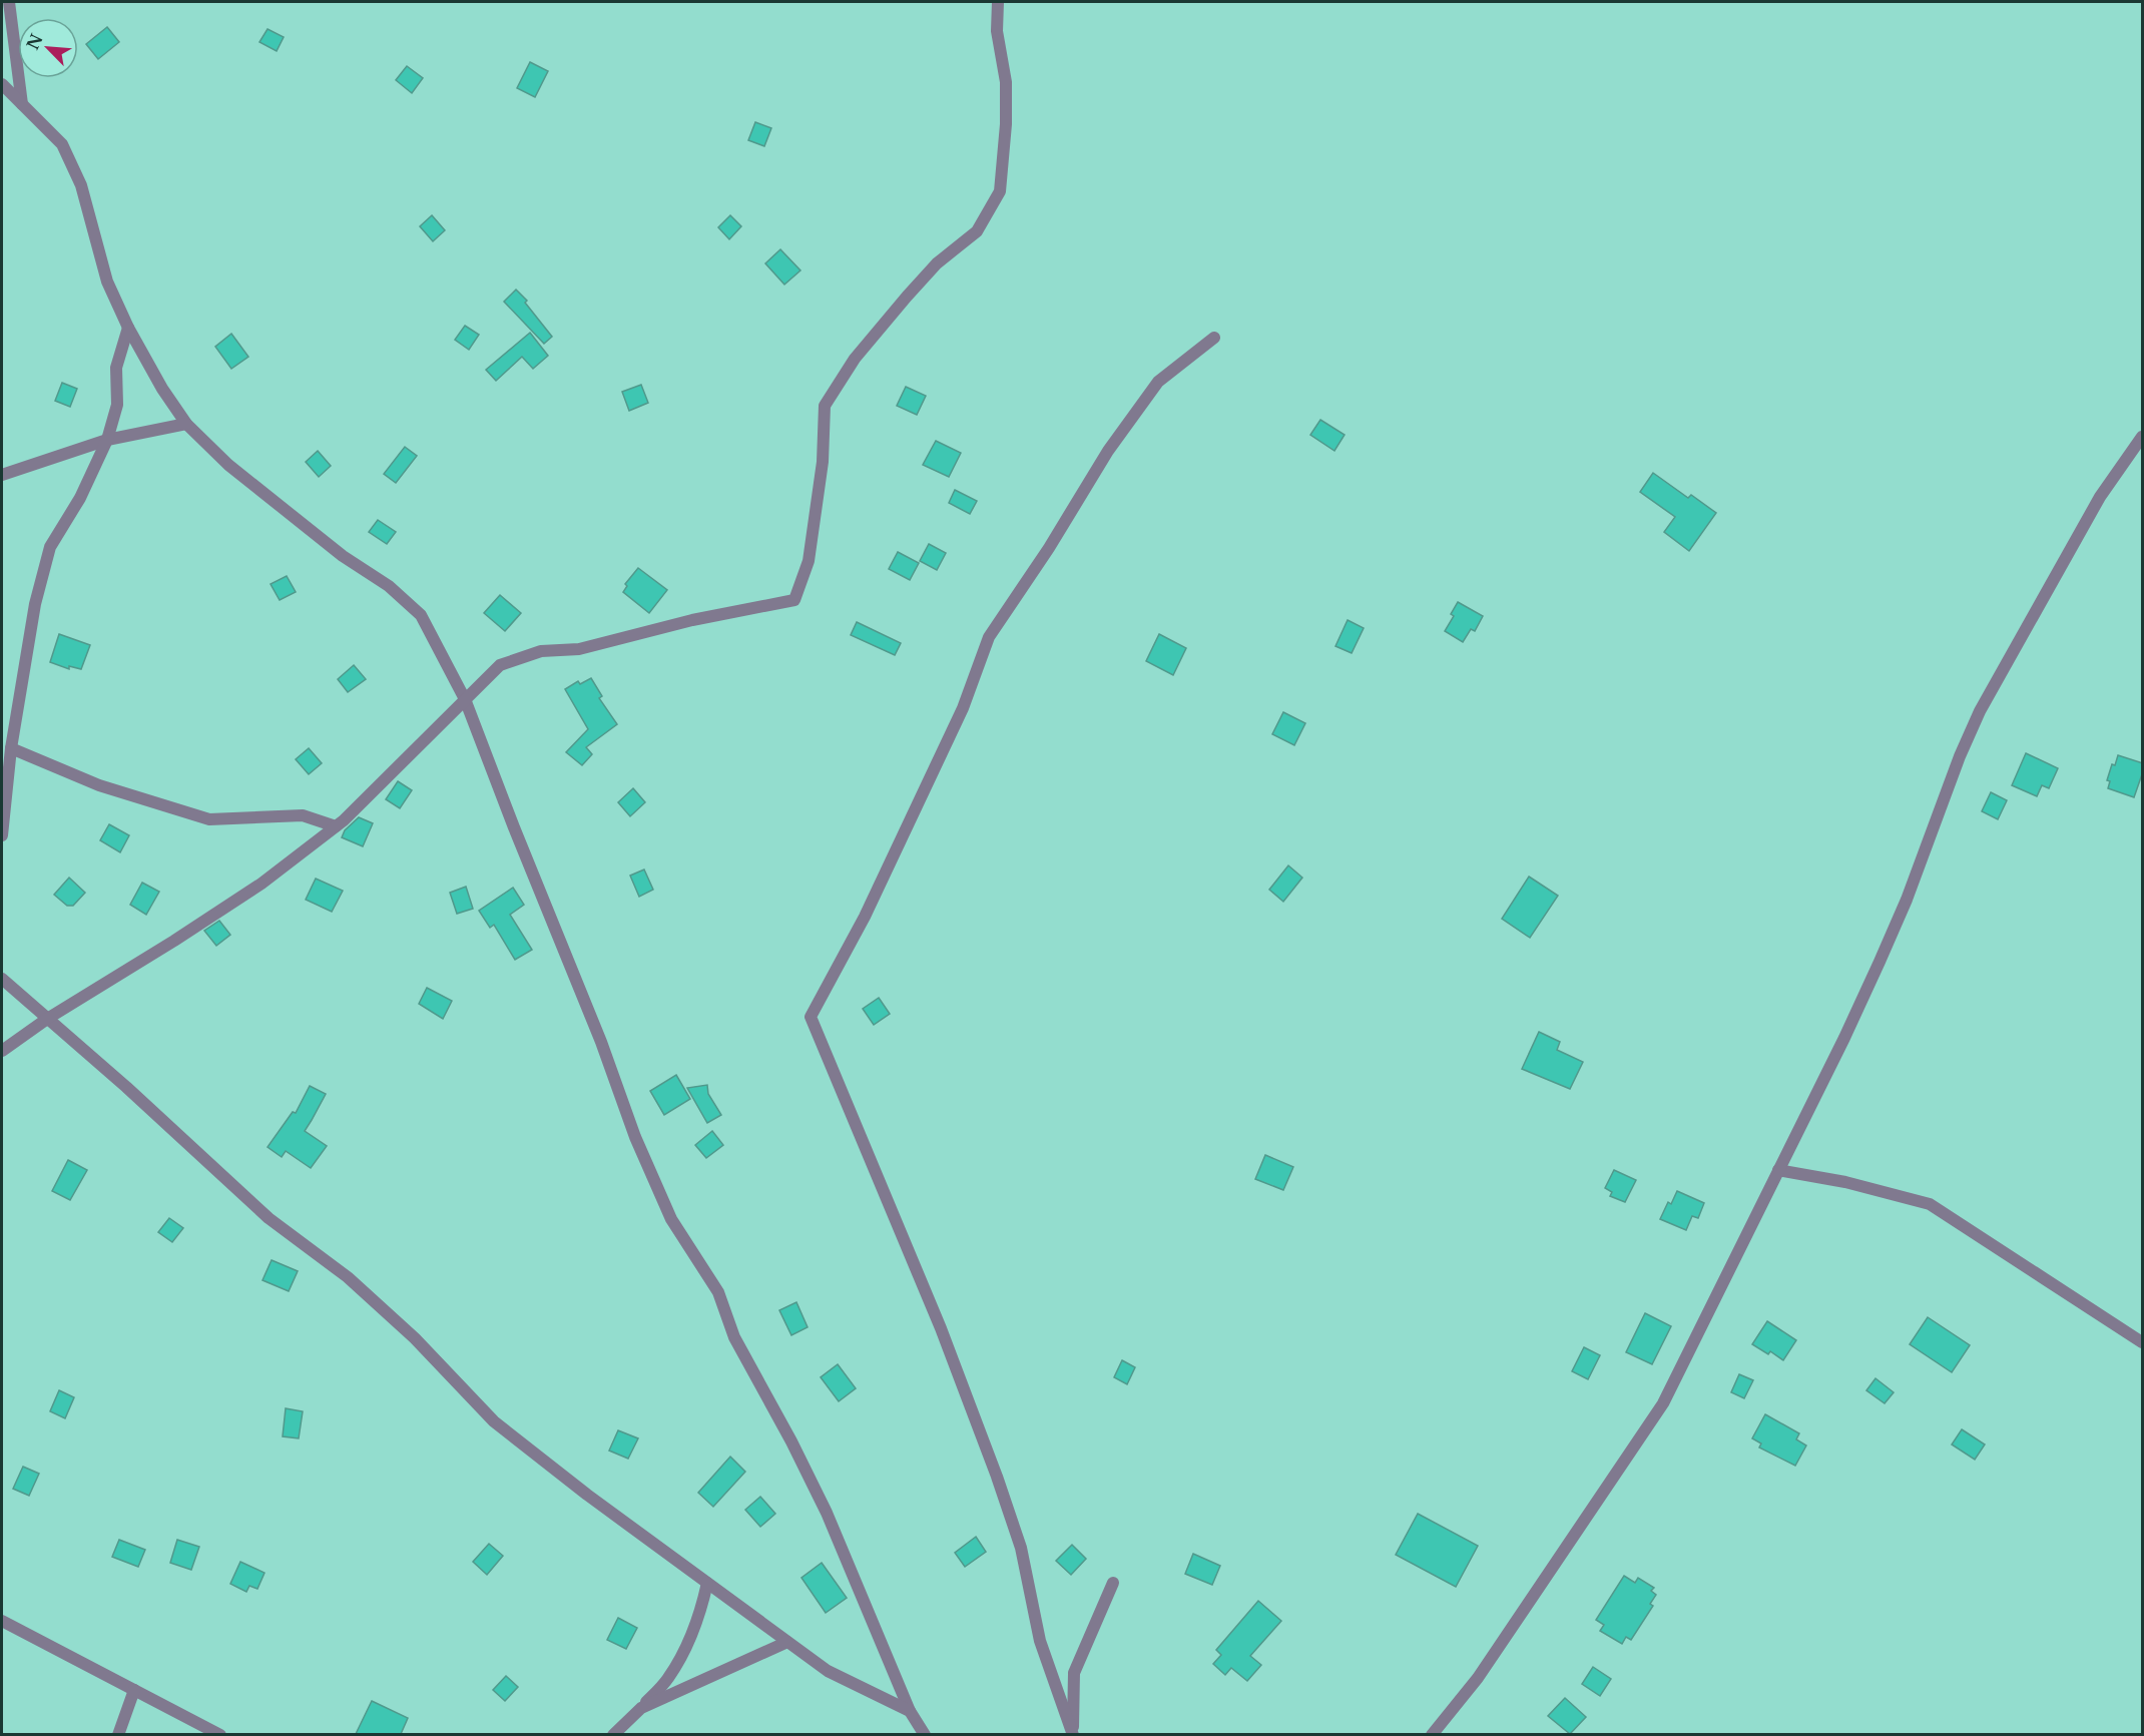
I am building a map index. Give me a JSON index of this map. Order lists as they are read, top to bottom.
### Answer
{
  "north": "top left"
}
